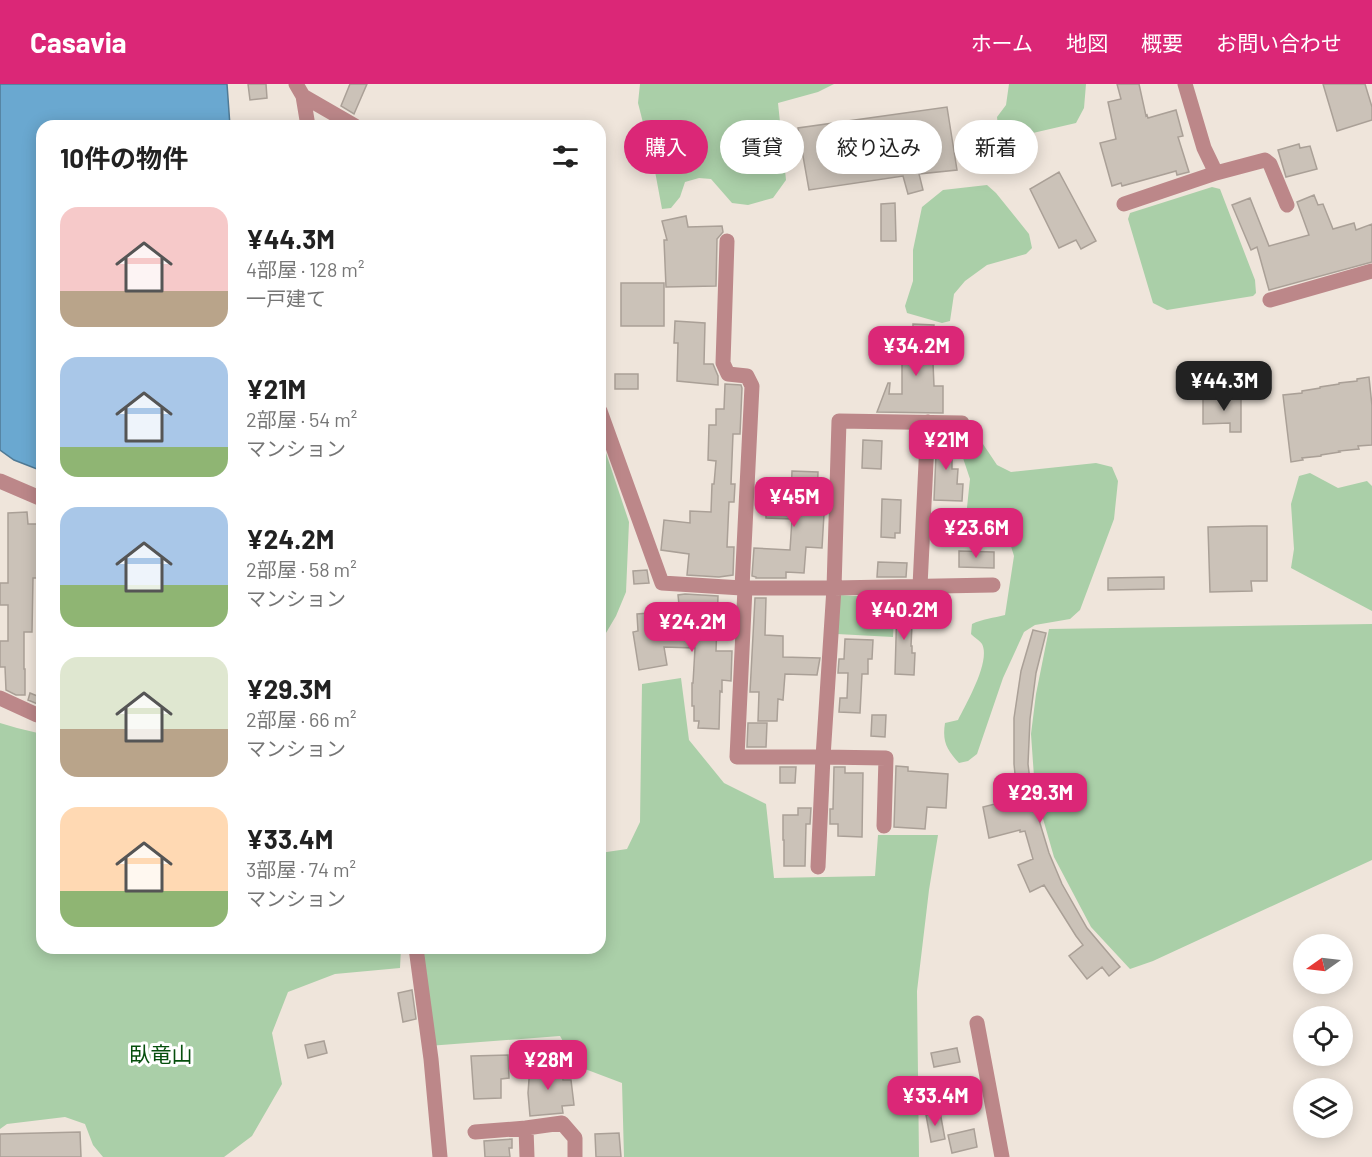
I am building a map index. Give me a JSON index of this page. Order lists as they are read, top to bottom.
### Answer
{
  "parks": ["臥竜山"],
  "north": "left",
  "page": {
    "header": "Casavia",
    "nav": [
      "ホーム",
      "地図",
      "概要",
      "お問い合わせ"
    ],
    "chip": [
      "購入",
      "賃貸",
      "絞り込み",
      "新着"
    ],
    "heading": "10件の物件",
    "list": [
      {
        "name": "¥44.3M",
        "note": "4部屋 · 128 m² · 一戸建て"
      },
      {
        "name": "¥21M",
        "note": "2部屋 · 54 m² · マンション"
      },
      {
        "name": "¥24.2M",
        "note": "2部屋 · 58 m² · マンション"
      },
      {
        "name": "¥29.3M",
        "note": "2部屋 · 66 m² · マンション"
      },
      {
        "name": "¥33.4M",
        "note": "3部屋 · 74 m² · マンション"
      }
    ],
    "price": [
      "¥34.2M",
      "¥44.3M",
      "¥21M",
      "¥45M",
      "¥23.6M",
      "¥40.2M",
      "¥24.2M",
      "¥29.3M",
      "¥28M",
      "¥33.4M"
    ]
  }
}
